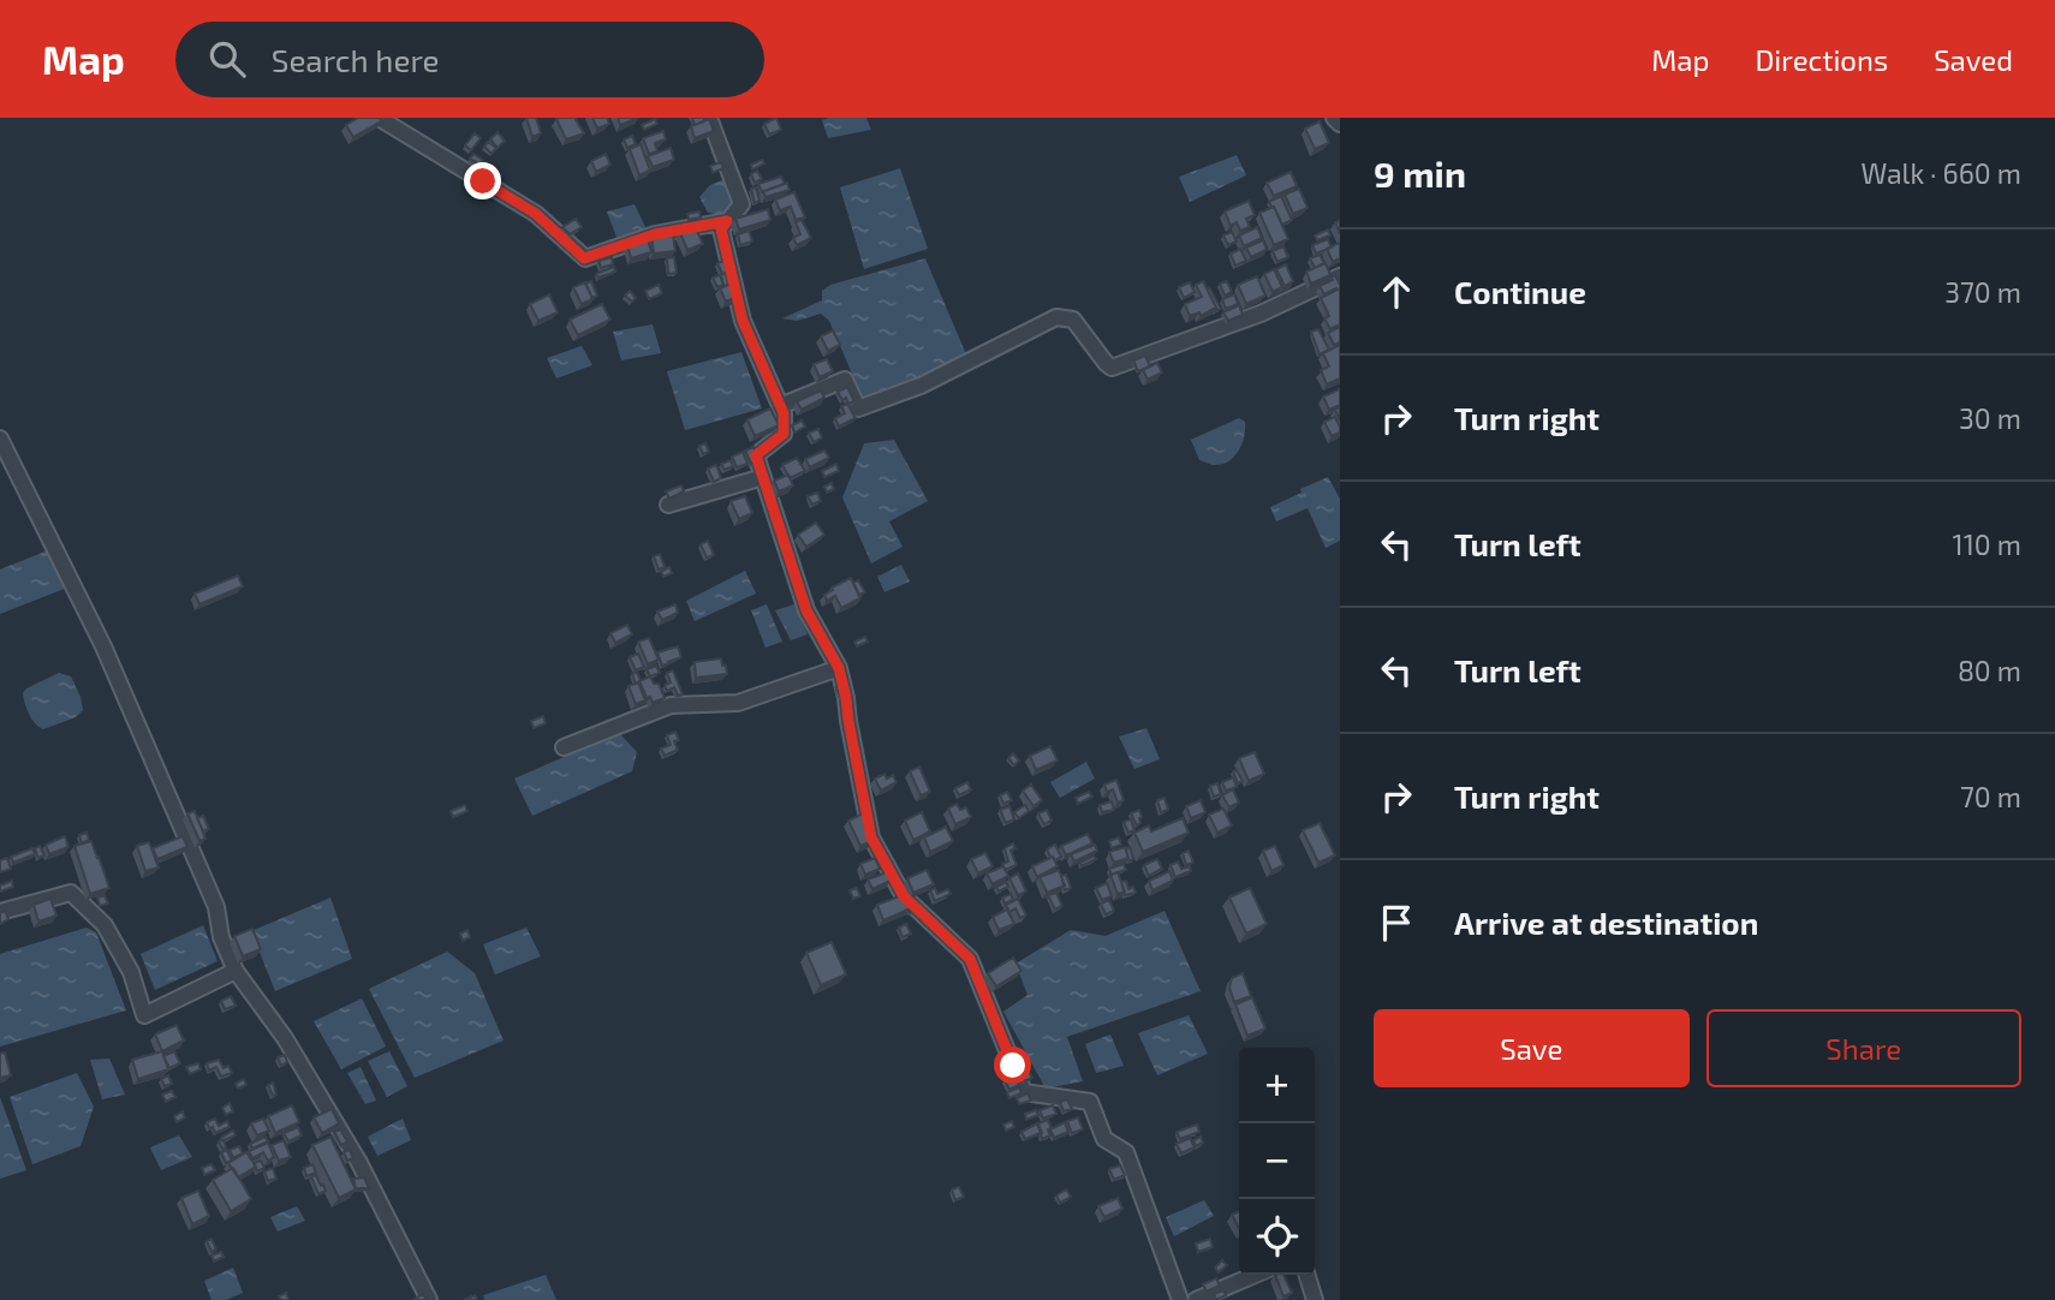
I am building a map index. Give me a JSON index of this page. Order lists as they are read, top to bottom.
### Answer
{
  "page": {
    "header": "Map",
    "search": "Search here",
    "nav": ["Map", "Directions", "Saved"],
    "heading": ["9 min", "Walk · 660 m"],
    "list": [
      ["Continue", "370 m"],
      ["Turn right", "30 m"],
      ["Turn left", "110 m"],
      ["Turn left", "80 m"],
      ["Turn right", "70 m"],
      "Arrive at destination"
    ],
    "buttons": ["Save", "Share"],
    "map_buttons": ["+", "−"]
  }
}
